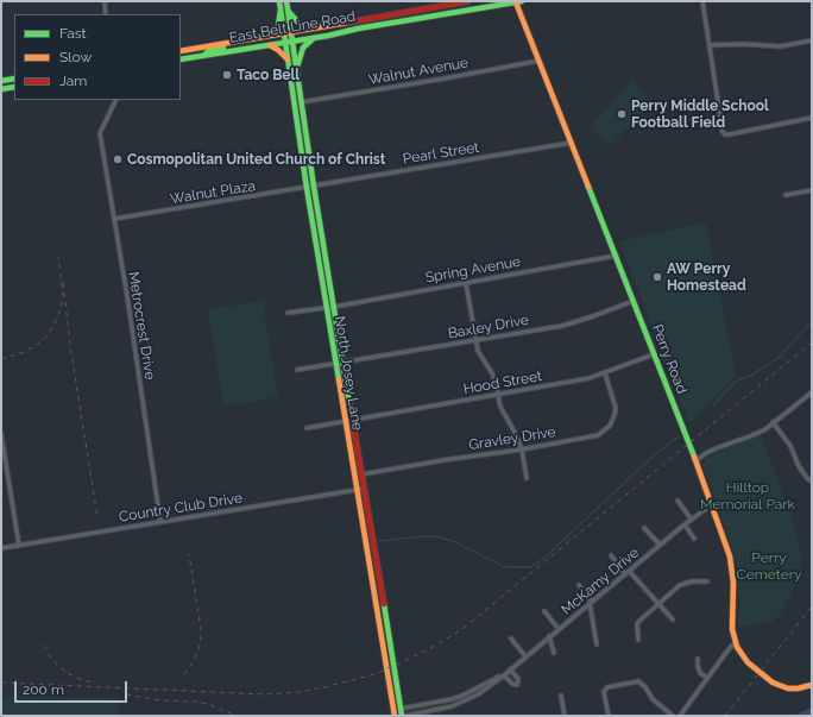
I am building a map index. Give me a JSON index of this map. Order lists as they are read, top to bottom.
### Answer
{
  "streets": {
    "main road": ["East Belt Line Road", "Perry Road", "North Josey Lane"],
    "street": [
      "Walnut Avenue",
      "Pearl Street",
      "Walnut Plaza",
      "Spring Avenue",
      "Metrocrest Drive",
      "Baxley Drive",
      "Hood Street",
      "Gravley Drive",
      "Country Club Drive",
      "McKamy Drive"
    ]
  },
  "crossings": [
    ["East Belt Line Road", "Perry Road"],
    ["East Belt Line Road", "North Josey Lane"],
    ["Walnut Avenue", "Perry Road"],
    ["Walnut Avenue", "North Josey Lane"],
    ["Pearl Street", "Walnut Plaza"],
    ["Pearl Street", "Perry Road"],
    ["Pearl Street", "North Josey Lane"],
    ["Walnut Plaza", "Metrocrest Drive"],
    ["Walnut Plaza", "North Josey Lane"],
    ["Spring Avenue", "Perry Road"],
    ["Spring Avenue", "North Josey Lane"],
    ["Metrocrest Drive", "Country Club Drive"],
    ["Baxley Drive", "Perry Road"],
    ["Baxley Drive", "North Josey Lane"],
    ["Perry Road", "Hood Street"],
    ["Perry Road", "McKamy Drive"],
    ["North Josey Lane", "Hood Street"],
    ["North Josey Lane", "Gravley Drive"],
    ["North Josey Lane", "Country Club Drive"],
    ["North Josey Lane", "McKamy Drive"],
    ["Hood Street", "Gravley Drive"]
  ],
  "parks": ["Hilltop Memorial Park", "Perry Cemetery"],
  "places": [
    "Taco Bell",
    "Perry Middle School Football Field",
    "Cosmopolitan United Church of Christ",
    "AW Perry Homestead"
  ],
  "legend": ["Fast", "Slow", "Jam"],
  "scale_bar": "200 m"
}
